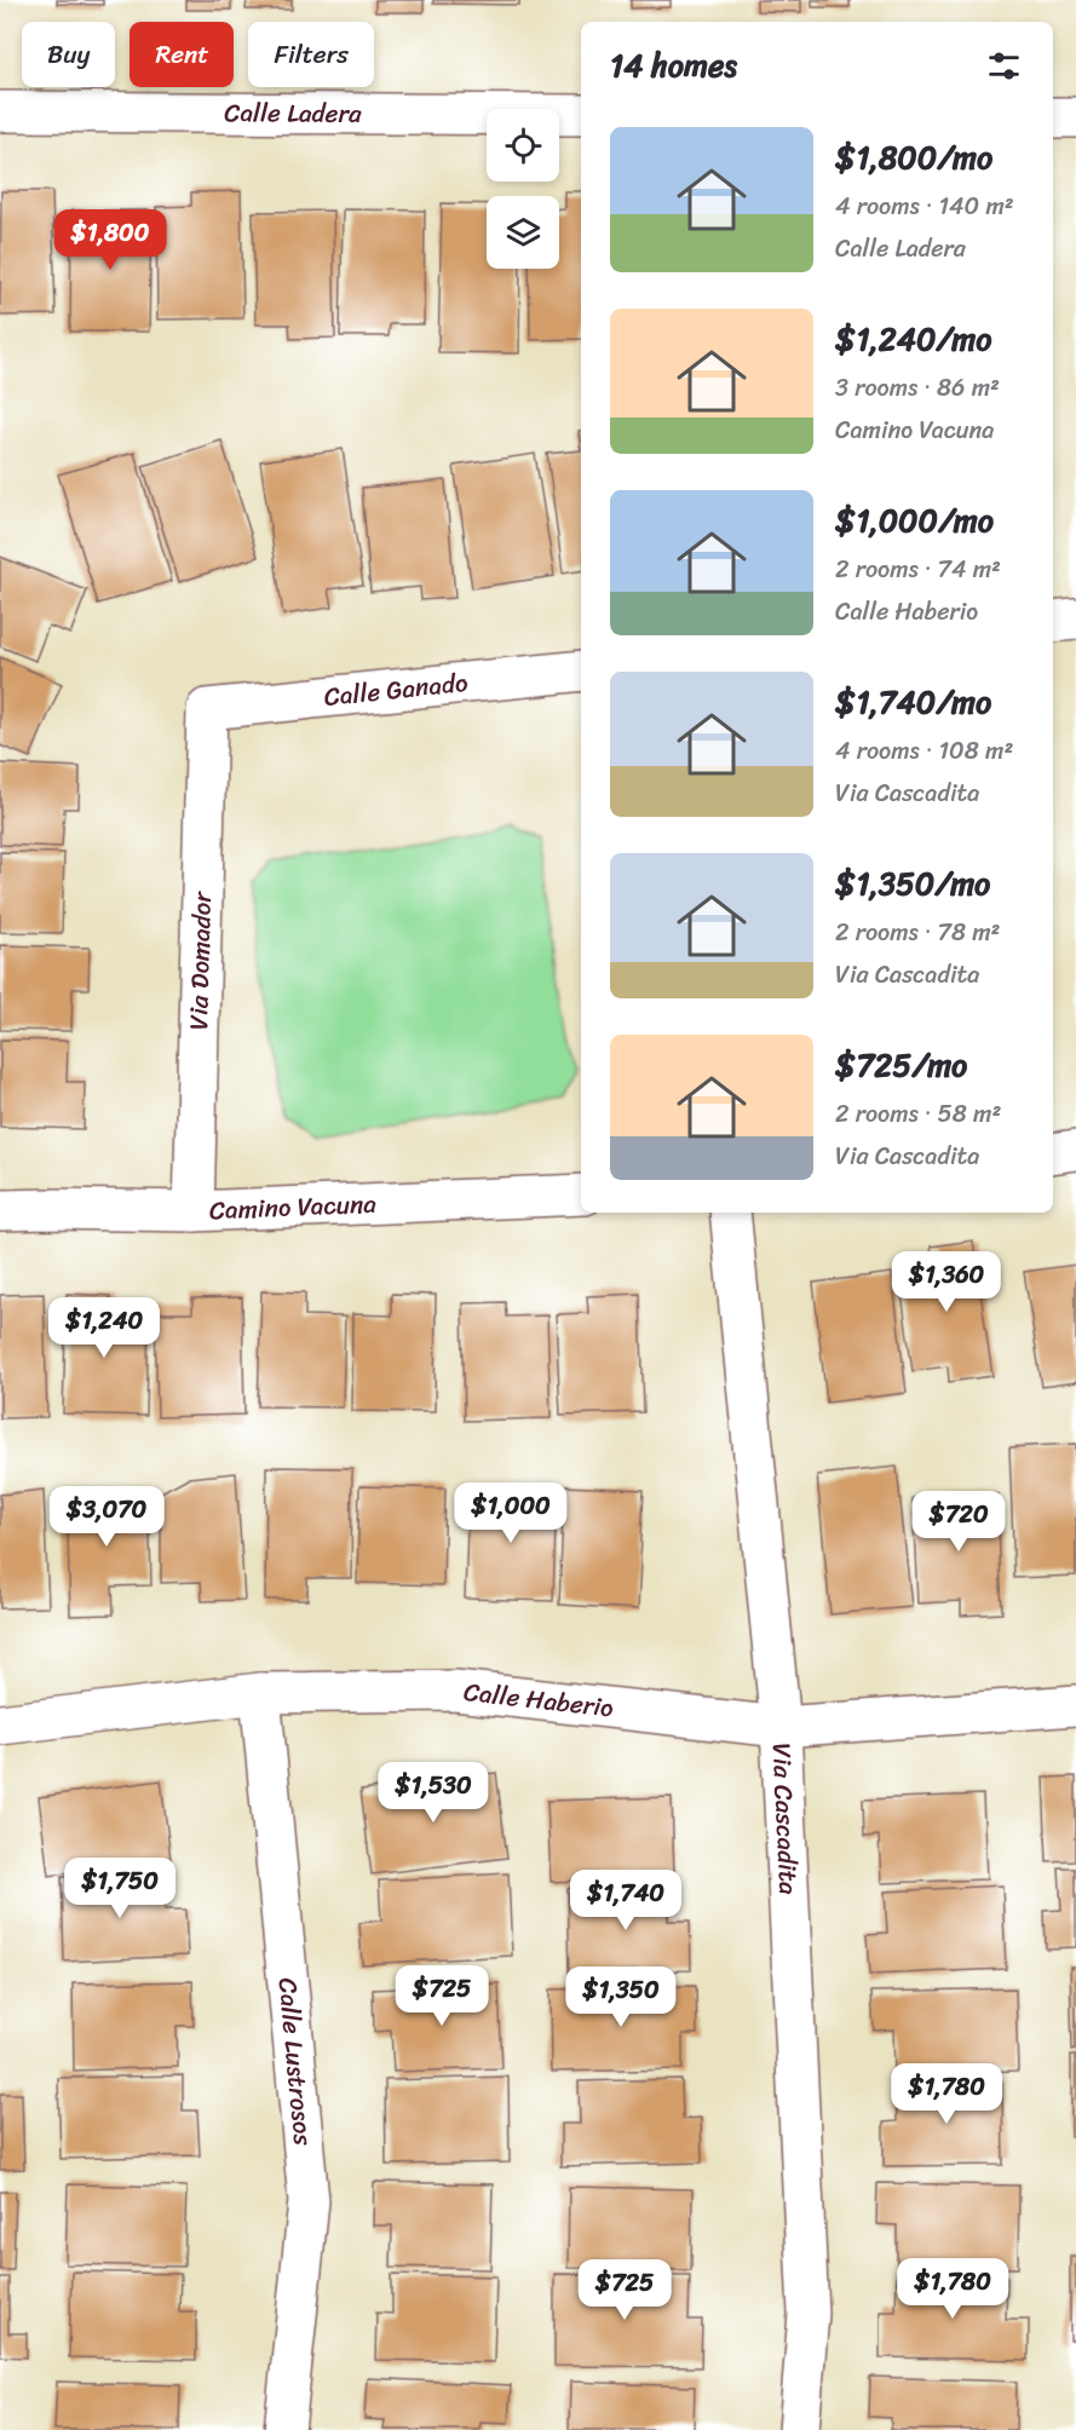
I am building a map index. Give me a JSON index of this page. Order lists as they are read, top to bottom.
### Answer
{
  "streets": {
    "street": [
      "Calle Ladera",
      "Calle Ganado",
      "Via Domador",
      "Camino Vacuna",
      "Calle Haberio",
      "Via Cascadita",
      "Calle Lustrosos"
    ]
  },
  "crossings": [
    ["Calle Ganado", "Via Domador"],
    ["Via Domador", "Camino Vacuna"],
    ["Calle Haberio", "Via Cascadita"],
    ["Calle Haberio", "Calle Lustrosos"]
  ],
  "page": {
    "chip": ["Buy", "Rent", "Filters"],
    "heading": "14 homes",
    "list": [
      {
        "name": "$1,800/mo",
        "note": "4 rooms · 140 m² · Calle Ladera"
      },
      {
        "name": "$1,240/mo",
        "note": "3 rooms · 86 m² · Camino Vacuna"
      },
      {
        "name": "$1,000/mo",
        "note": "2 rooms · 74 m² · Calle Haberio"
      },
      {
        "name": "$1,740/mo",
        "note": "4 rooms · 108 m² · Via Cascadita"
      },
      {
        "name": "$1,350/mo",
        "note": "2 rooms · 78 m² · Via Cascadita"
      },
      {
        "name": "$725/mo",
        "note": "2 rooms · 58 m² · Via Cascadita"
      }
    ],
    "price": [
      "$1,800",
      "$1,360",
      "$1,240",
      "$1,000",
      "$3,070",
      "$720",
      "$1,530",
      "$1,750",
      "$1,740",
      "$725",
      "$1,350",
      "$1,780",
      "$1,780",
      "$725"
    ]
  }
}
